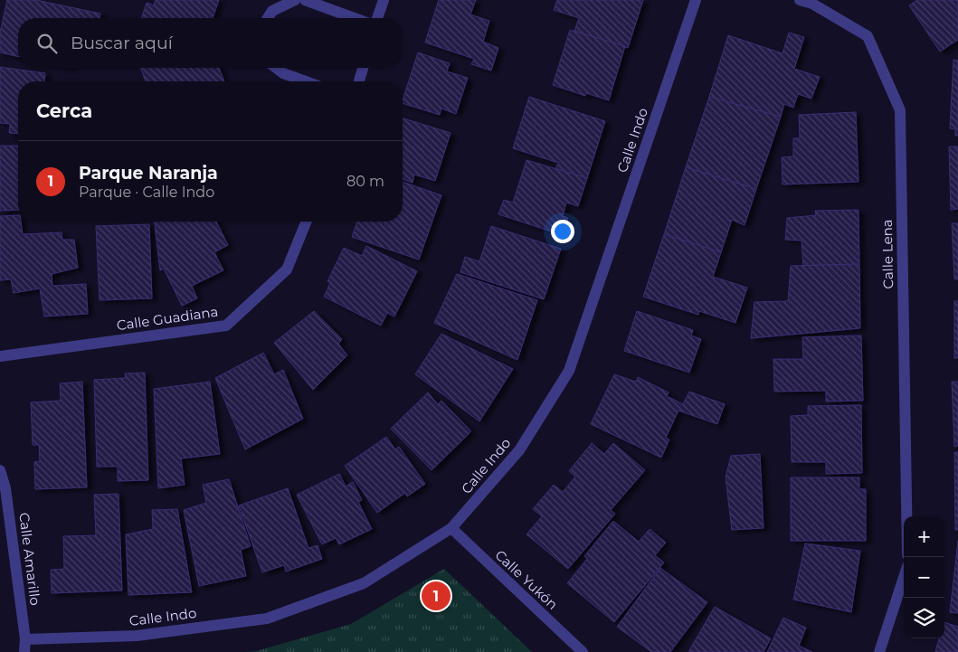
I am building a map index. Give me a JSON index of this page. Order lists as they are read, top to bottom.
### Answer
{
  "streets": {
    "street": [
      "Calle Indo",
      "Calle Lena",
      "Calle Guadiana",
      "Calle Amarillo",
      "Calle Yukón"
    ]
  },
  "crossings": [
    ["Calle Indo", "Calle Amarillo"],
    ["Calle Indo", "Calle Yukón"]
  ],
  "page": {
    "search": "Buscar aquí",
    "heading": "Cerca",
    "list": [
      {
        "mark": "1",
        "name": "Parque Naranja",
        "note": "Parque · Calle Indo",
        "value": "80 m"
      }
    ],
    "map_buttons": ["+", "−"],
    "pins": "1"
  }
}
